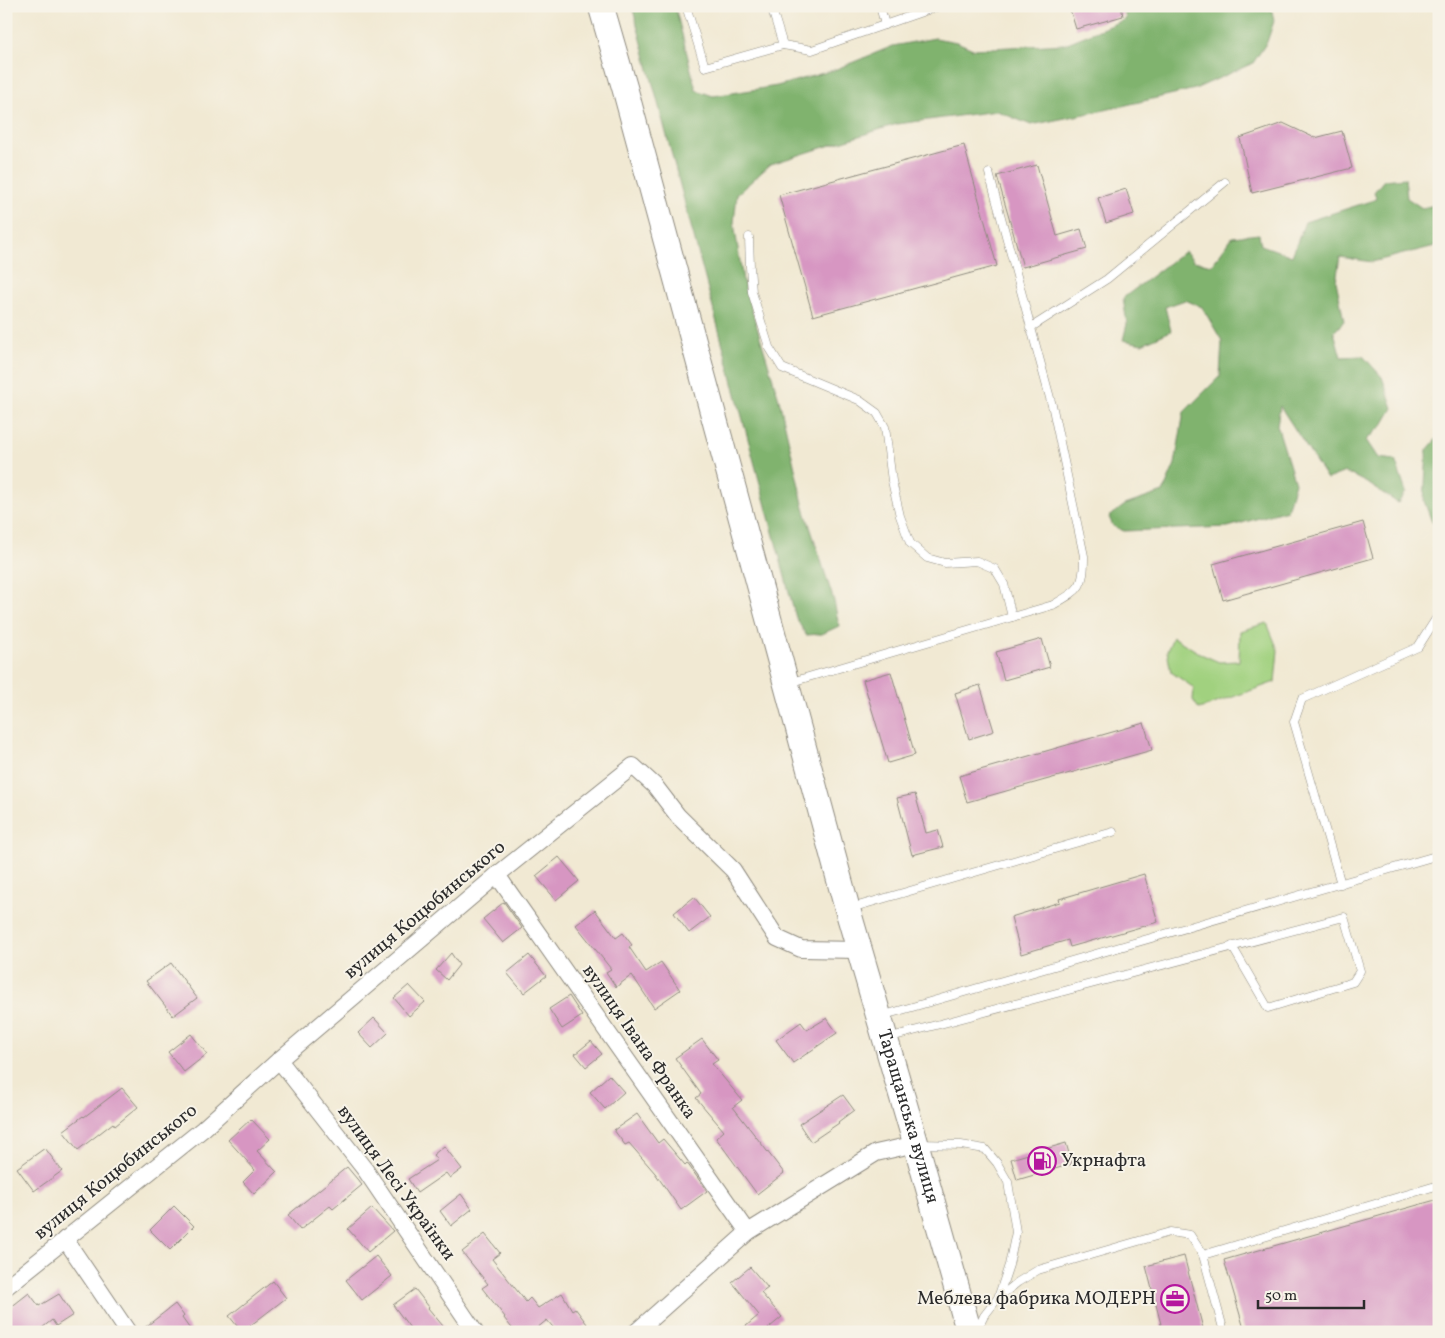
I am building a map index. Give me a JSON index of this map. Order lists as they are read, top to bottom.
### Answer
{
  "streets": {
    "main road": ["Таращанська вулиця"],
    "street": ["вулиця Коцюбинського", "вулиця Івана Франка", "вулиця Лесі Українки"]
  },
  "crossings": [
    ["вулиця Коцюбинського", "вулиця Івана Франка"],
    ["вулиця Коцюбинського", "Таращанська вулиця"],
    ["вулиця Коцюбинського", "вулиця Лесі Українки"]
  ],
  "places": {
    "fuel station": ["Укрнафта"],
    "office": ["Меблева фабрика МОДЕРН"]
  },
  "scale_bar": "50 m"
}
